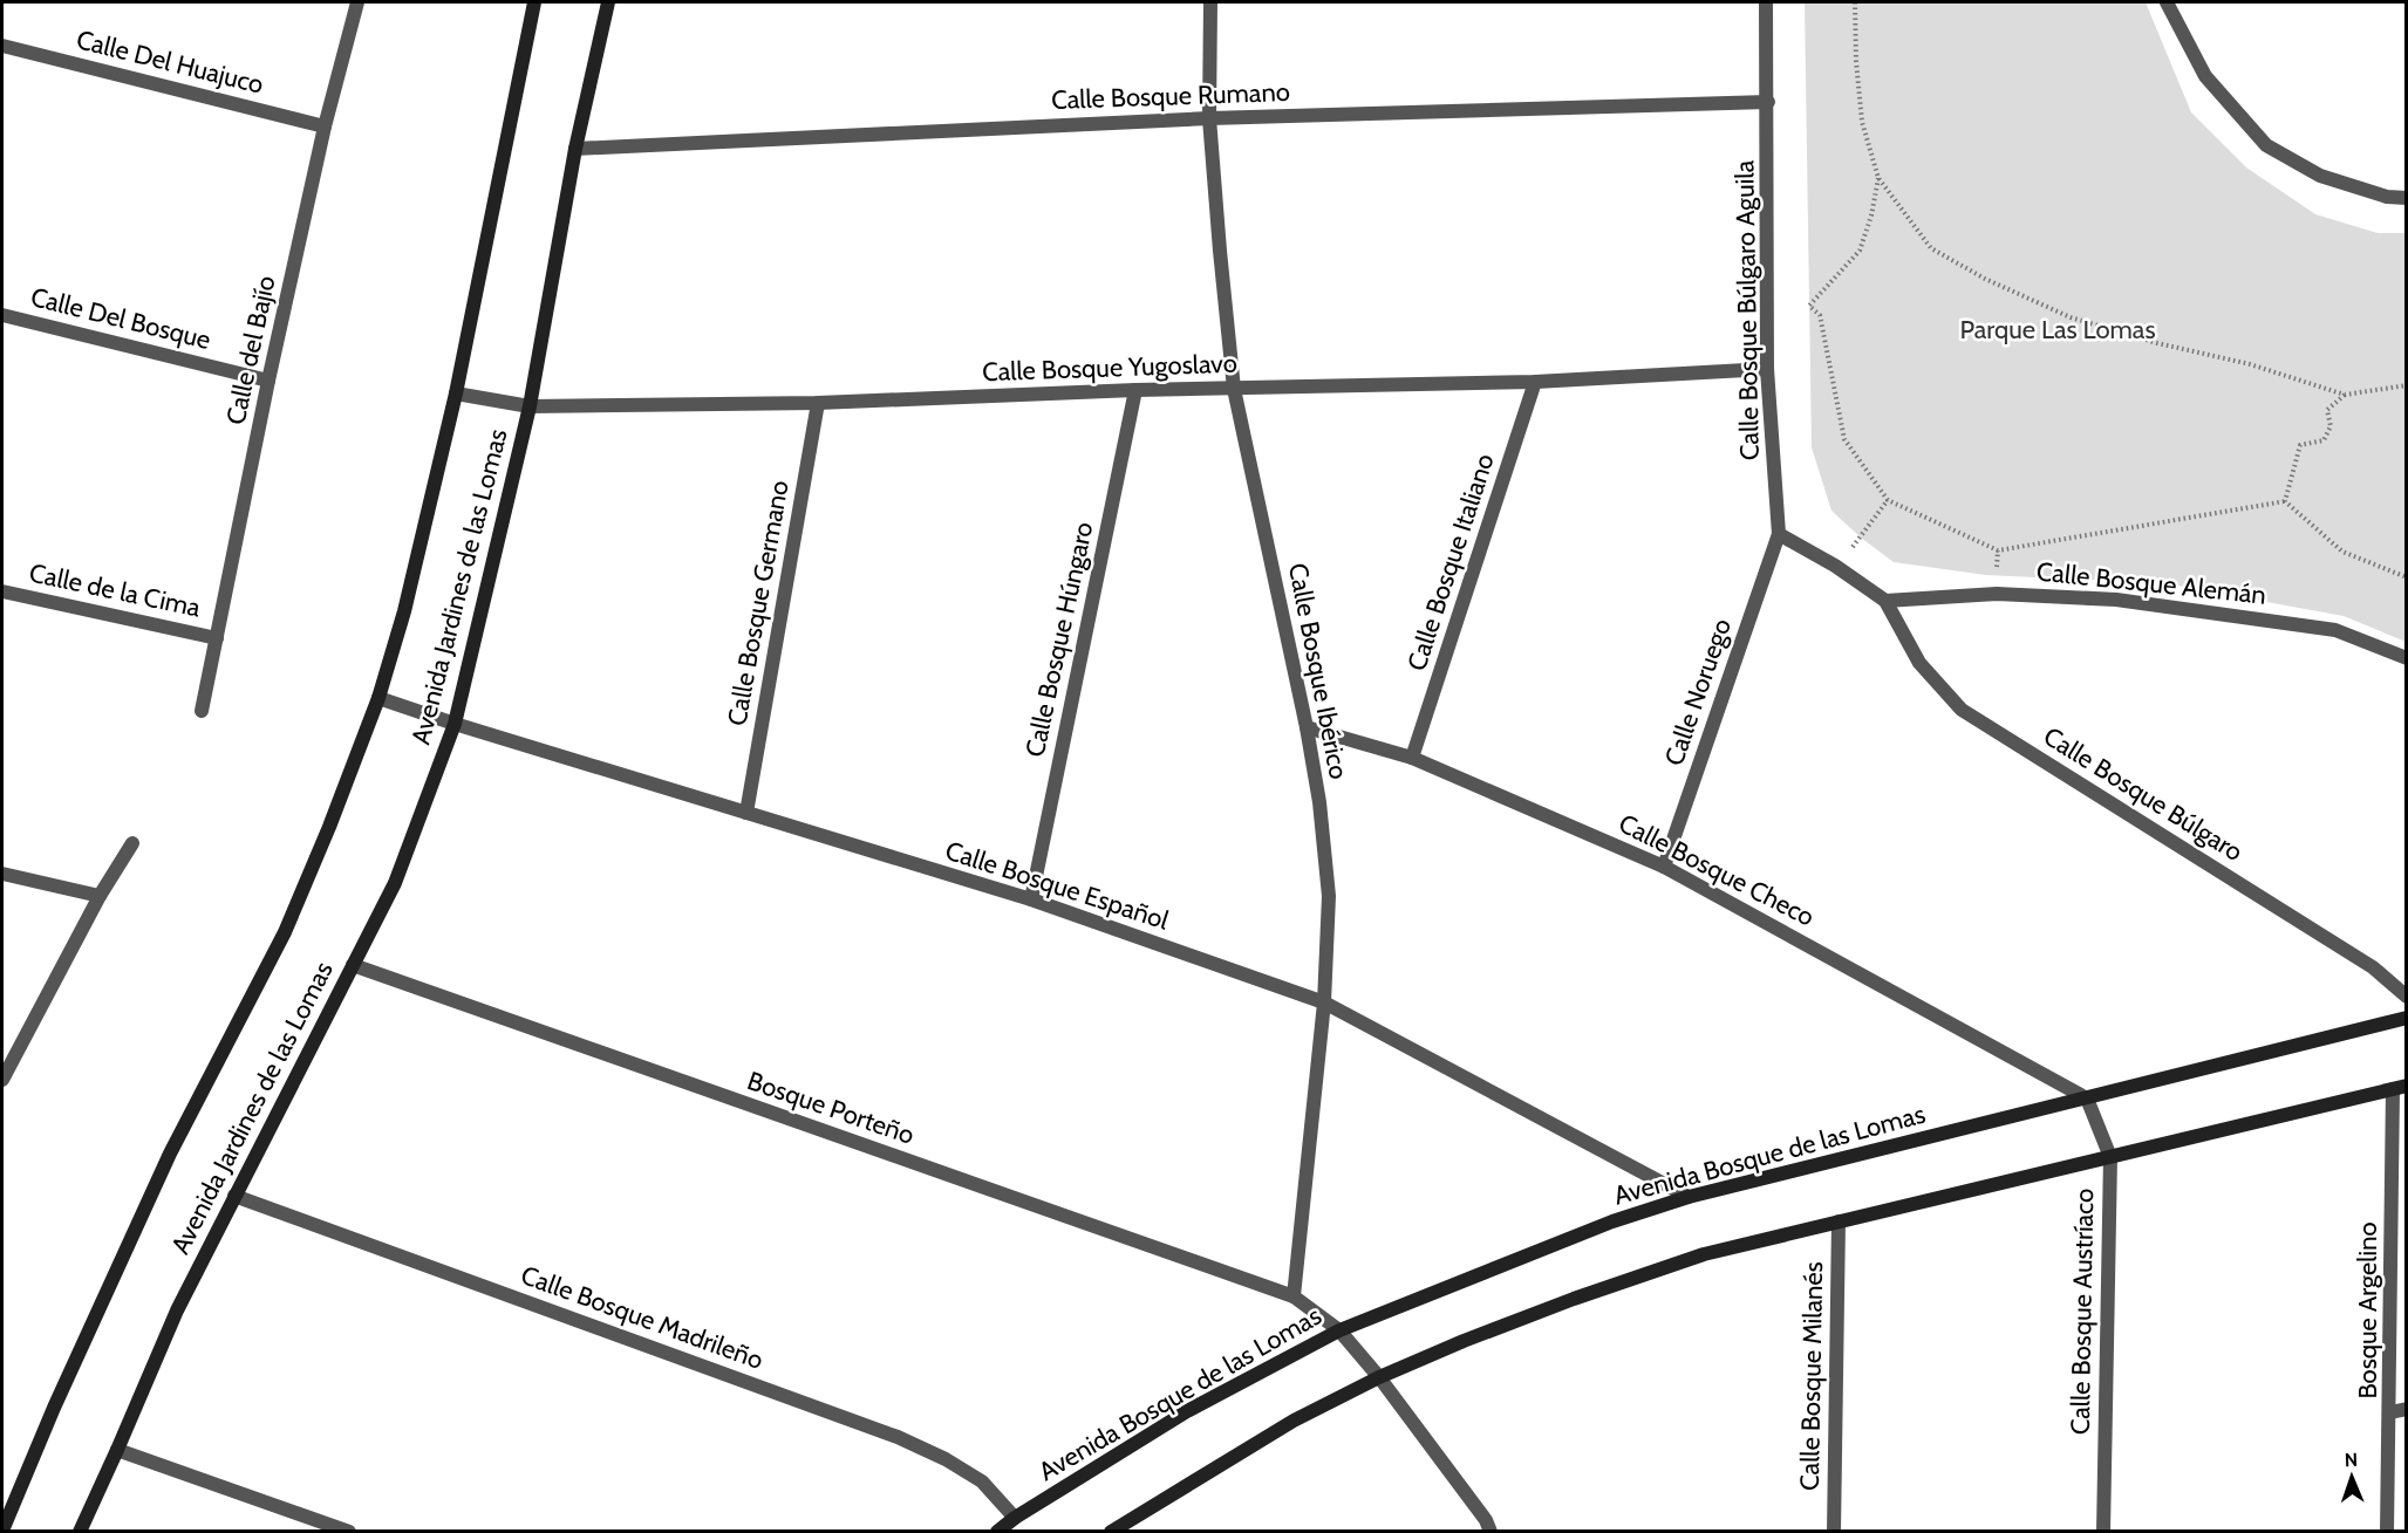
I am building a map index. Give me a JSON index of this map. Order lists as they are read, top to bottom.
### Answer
{
  "streets": {
    "street": [
      "Calle Del Huajuco",
      "Calle Bosque Rumano",
      "Calle Bosque Búlgaro Aguila",
      "Calle Del Bosque",
      "Calle del Bajío",
      "Calle Bosque Yugoslavo",
      "Calle Bosque Italiano",
      "Calle Bosque Alemán",
      "Avenida Jardines de las Lomas",
      "Calle de la Cima",
      "Calle Bosque Germano",
      "Calle Bosque Húngaro",
      "Calle Bosque Ibérico",
      "Calle Noruego",
      "Calle Bosque Búlgaro",
      "Calle Bosque Checo",
      "Calle Bosque Español",
      "Bosque Porteño",
      "Avenida Bosque de las Lomas",
      "Bosque Argelino",
      "Calle Bosque Austríaco",
      "Calle Bosque Madrileño",
      "Calle Bosque Milanés"
    ]
  },
  "crossings": [
    ["Calle Del Huajuco", "Calle del Bajío"],
    ["Calle Bosque Rumano", "Calle Bosque Búlgaro Aguila"],
    ["Calle Bosque Rumano", "Avenida Jardines de las Lomas"],
    ["Calle Bosque Rumano", "Calle Bosque Ibérico"],
    ["Calle Bosque Búlgaro Aguila", "Calle Bosque Yugoslavo"],
    ["Calle Bosque Búlgaro Aguila", "Calle Noruego"],
    ["Calle Del Bosque", "Calle del Bajío"],
    ["Calle del Bajío", "Calle de la Cima"],
    ["Calle Bosque Yugoslavo", "Calle Bosque Italiano"],
    ["Calle Bosque Yugoslavo", "Avenida Jardines de las Lomas"],
    ["Calle Bosque Yugoslavo", "Calle Bosque Germano"],
    ["Calle Bosque Yugoslavo", "Calle Bosque Húngaro"],
    ["Calle Bosque Yugoslavo", "Calle Bosque Ibérico"],
    ["Calle Bosque Italiano", "Calle Bosque Checo"],
    ["Calle Bosque Alemán", "Calle Bosque Búlgaro"],
    ["Avenida Jardines de las Lomas", "Calle Bosque Español"],
    ["Avenida Jardines de las Lomas", "Bosque Porteño"],
    ["Avenida Jardines de las Lomas", "Calle Bosque Madrileño"],
    ["Calle Bosque Germano", "Calle Bosque Español"],
    ["Calle Bosque Húngaro", "Calle Bosque Español"],
    ["Calle Bosque Ibérico", "Calle Bosque Checo"],
    ["Calle Bosque Ibérico", "Calle Bosque Español"],
    ["Calle Bosque Ibérico", "Bosque Porteño"],
    ["Calle Noruego", "Calle Bosque Checo"],
    ["Calle Bosque Checo", "Avenida Bosque de las Lomas"],
    ["Calle Bosque Checo", "Calle Bosque Austríaco"],
    ["Calle Bosque Español", "Avenida Bosque de las Lomas"],
    ["Avenida Bosque de las Lomas", "Calle Bosque Austríaco"],
    ["Avenida Bosque de las Lomas", "Calle Bosque Madrileño"]
  ],
  "parks": ["Parque Las Lomas"],
  "north": "top"
}
